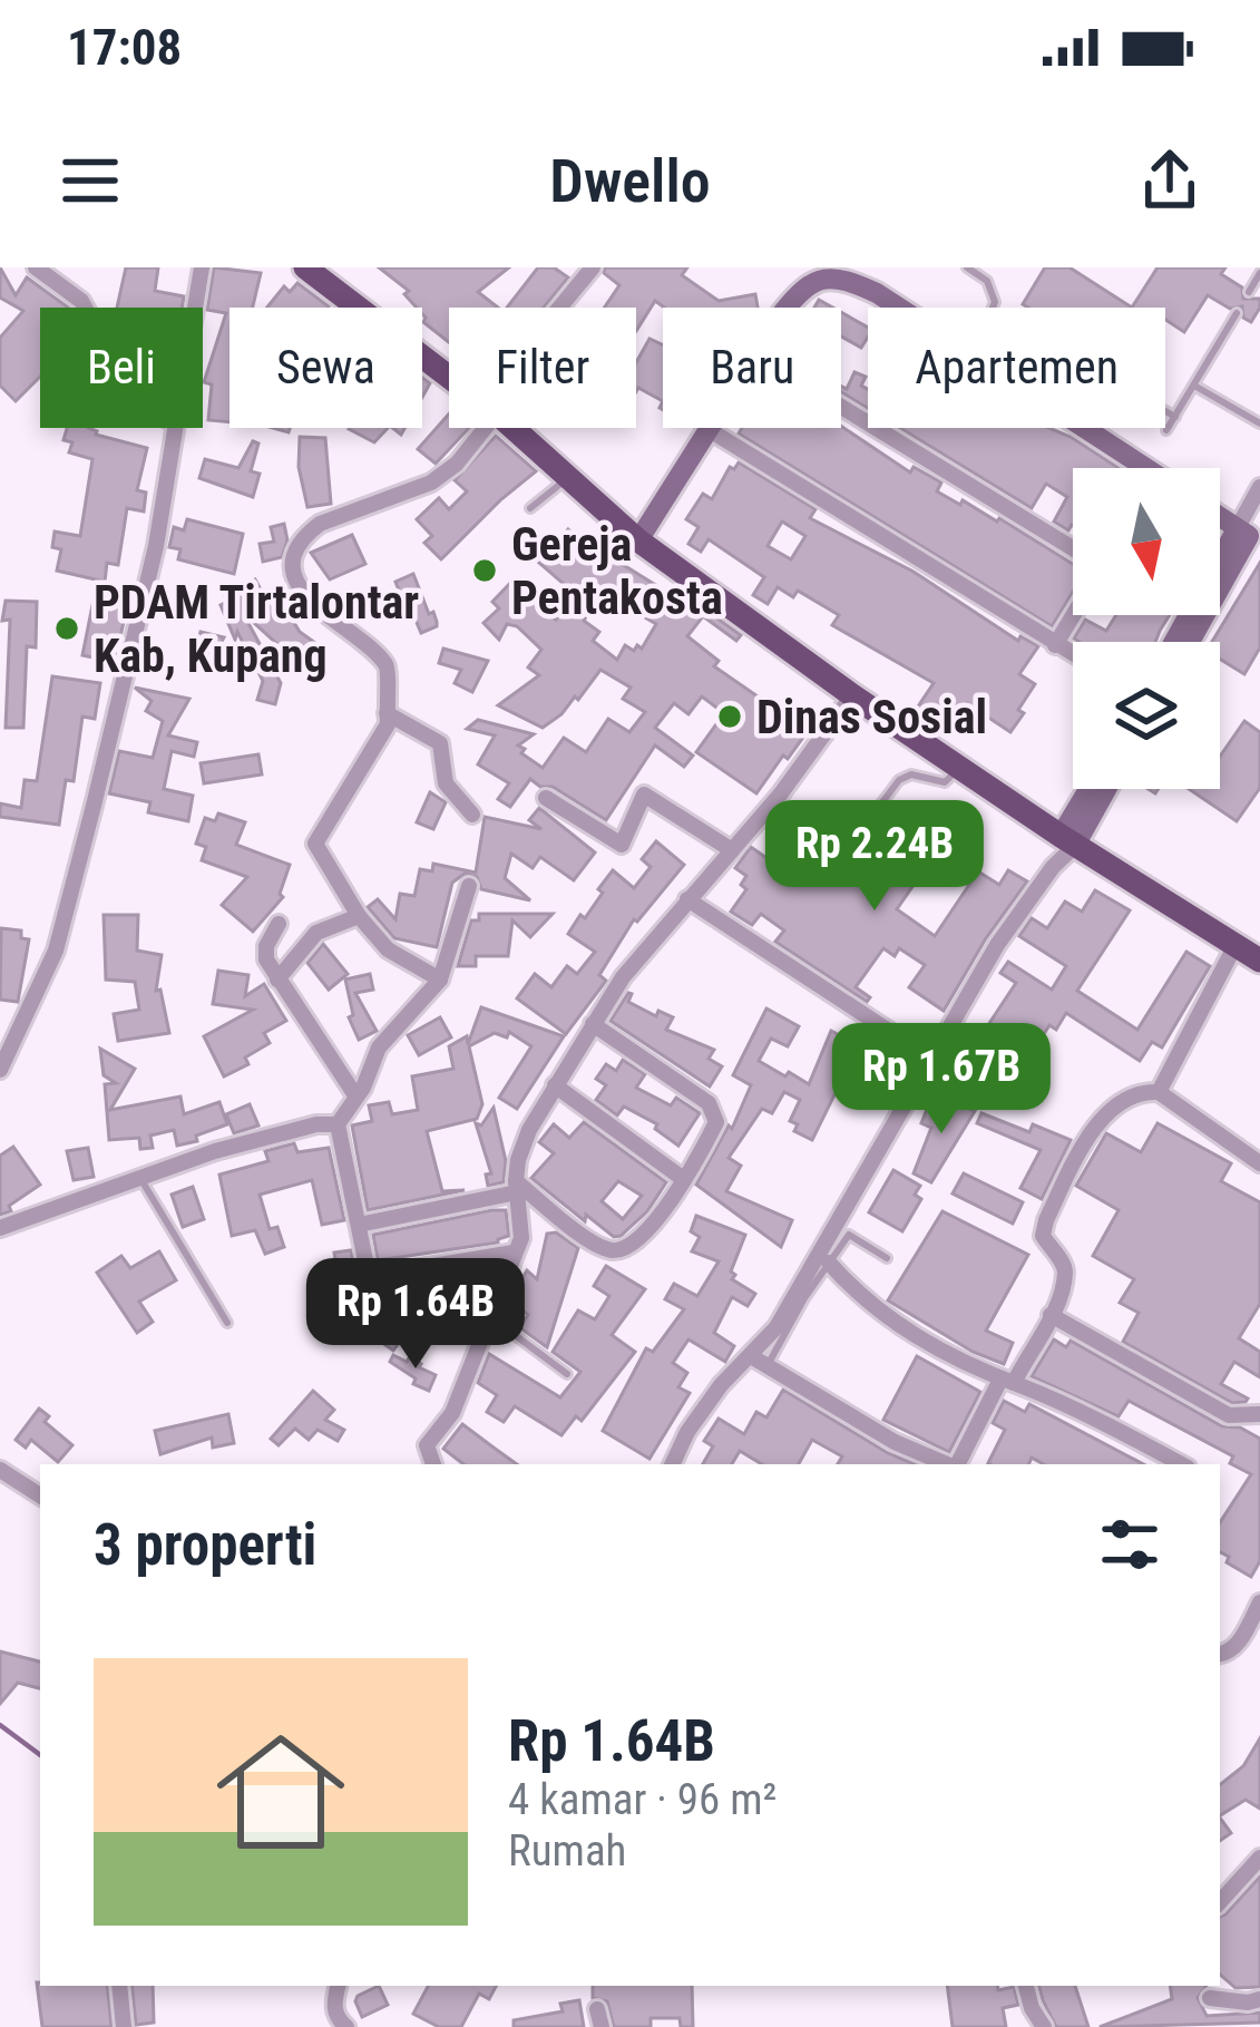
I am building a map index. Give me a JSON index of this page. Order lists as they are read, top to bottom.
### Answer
{
  "places": ["Gereja Pentakosta", "PDAM Tirtalontar Kab, Kupang", "Dinas Sosial"],
  "north": "bottom",
  "page": {
    "status": "17:08",
    "header": "Dwello",
    "chip": [
      "Beli",
      "Sewa",
      "Filter",
      "Baru",
      "Apartemen"
    ],
    "price": ["Rp 2.24B", "Rp 1.67B", "Rp 1.64B"],
    "heading": "3 properti",
    "list": [
      {
        "name": "Rp 1.64B",
        "note": "4 kamar · 96 m² · Rumah"
      }
    ]
  }
}
